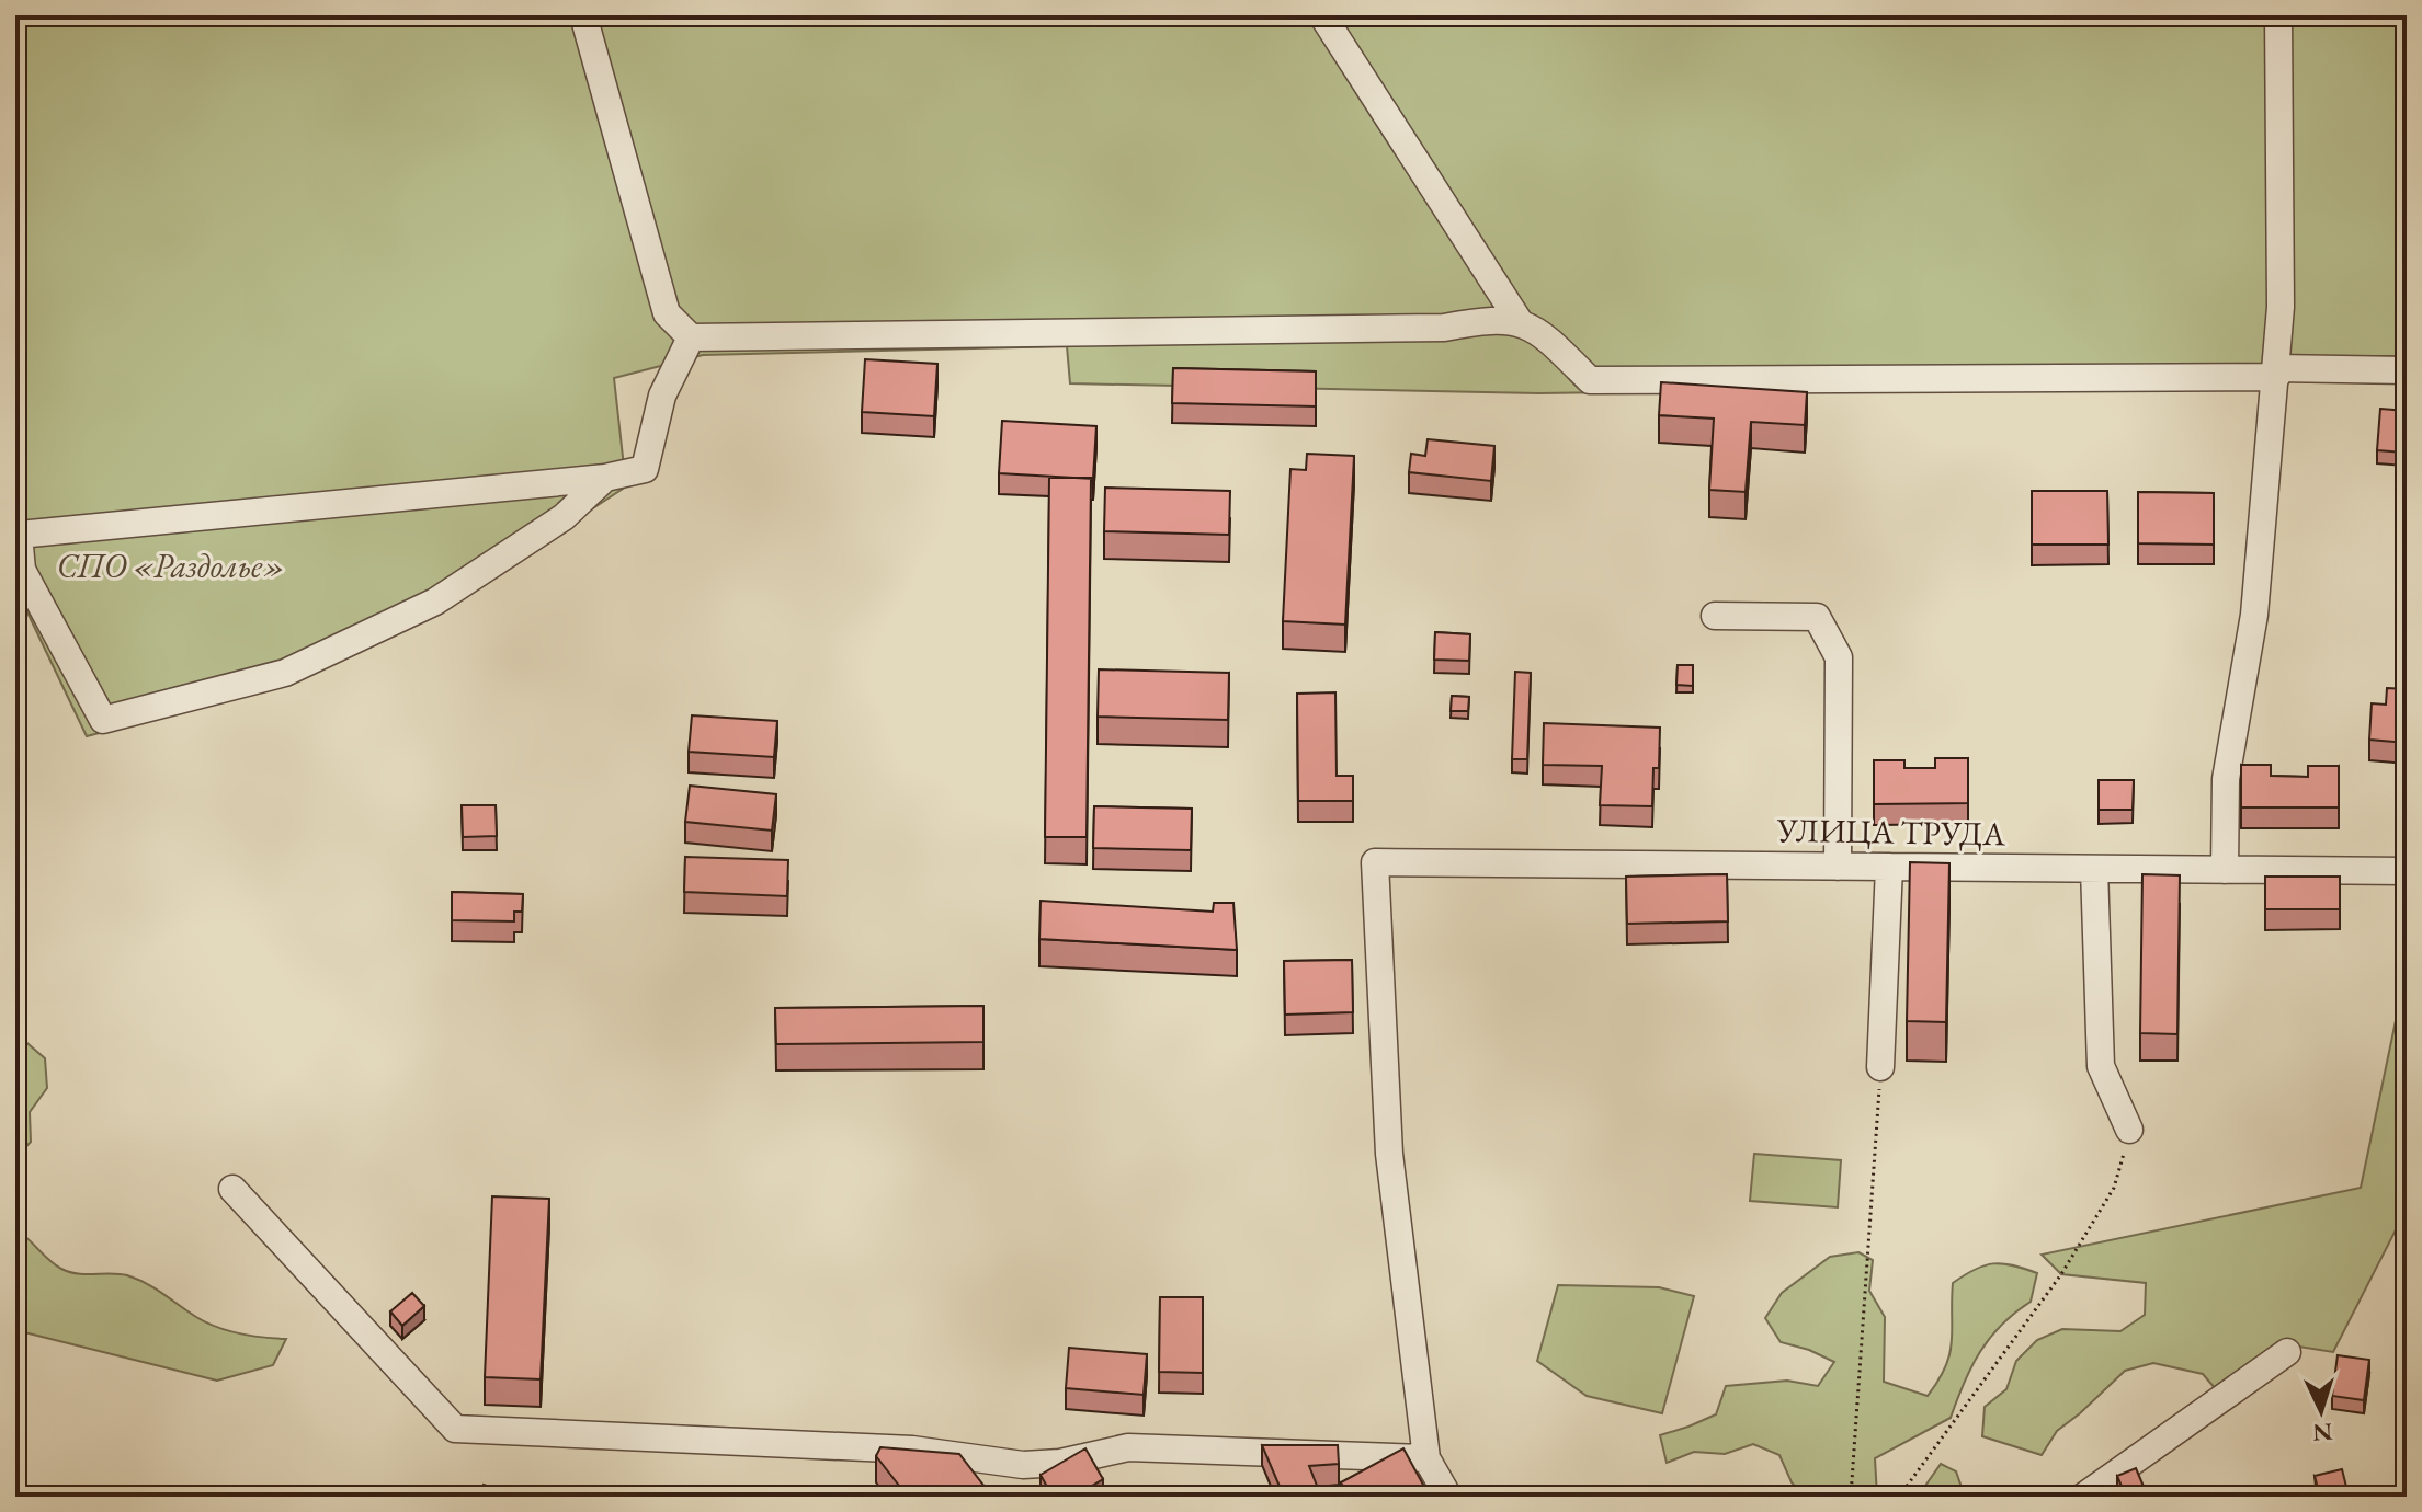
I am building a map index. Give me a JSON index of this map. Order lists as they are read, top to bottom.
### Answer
{
  "streets": {
    "street": ["УЛИЦА ТРУДА"]
  },
  "parks": ["СПО «Раздолье»"],
  "north": "bottom"
}
